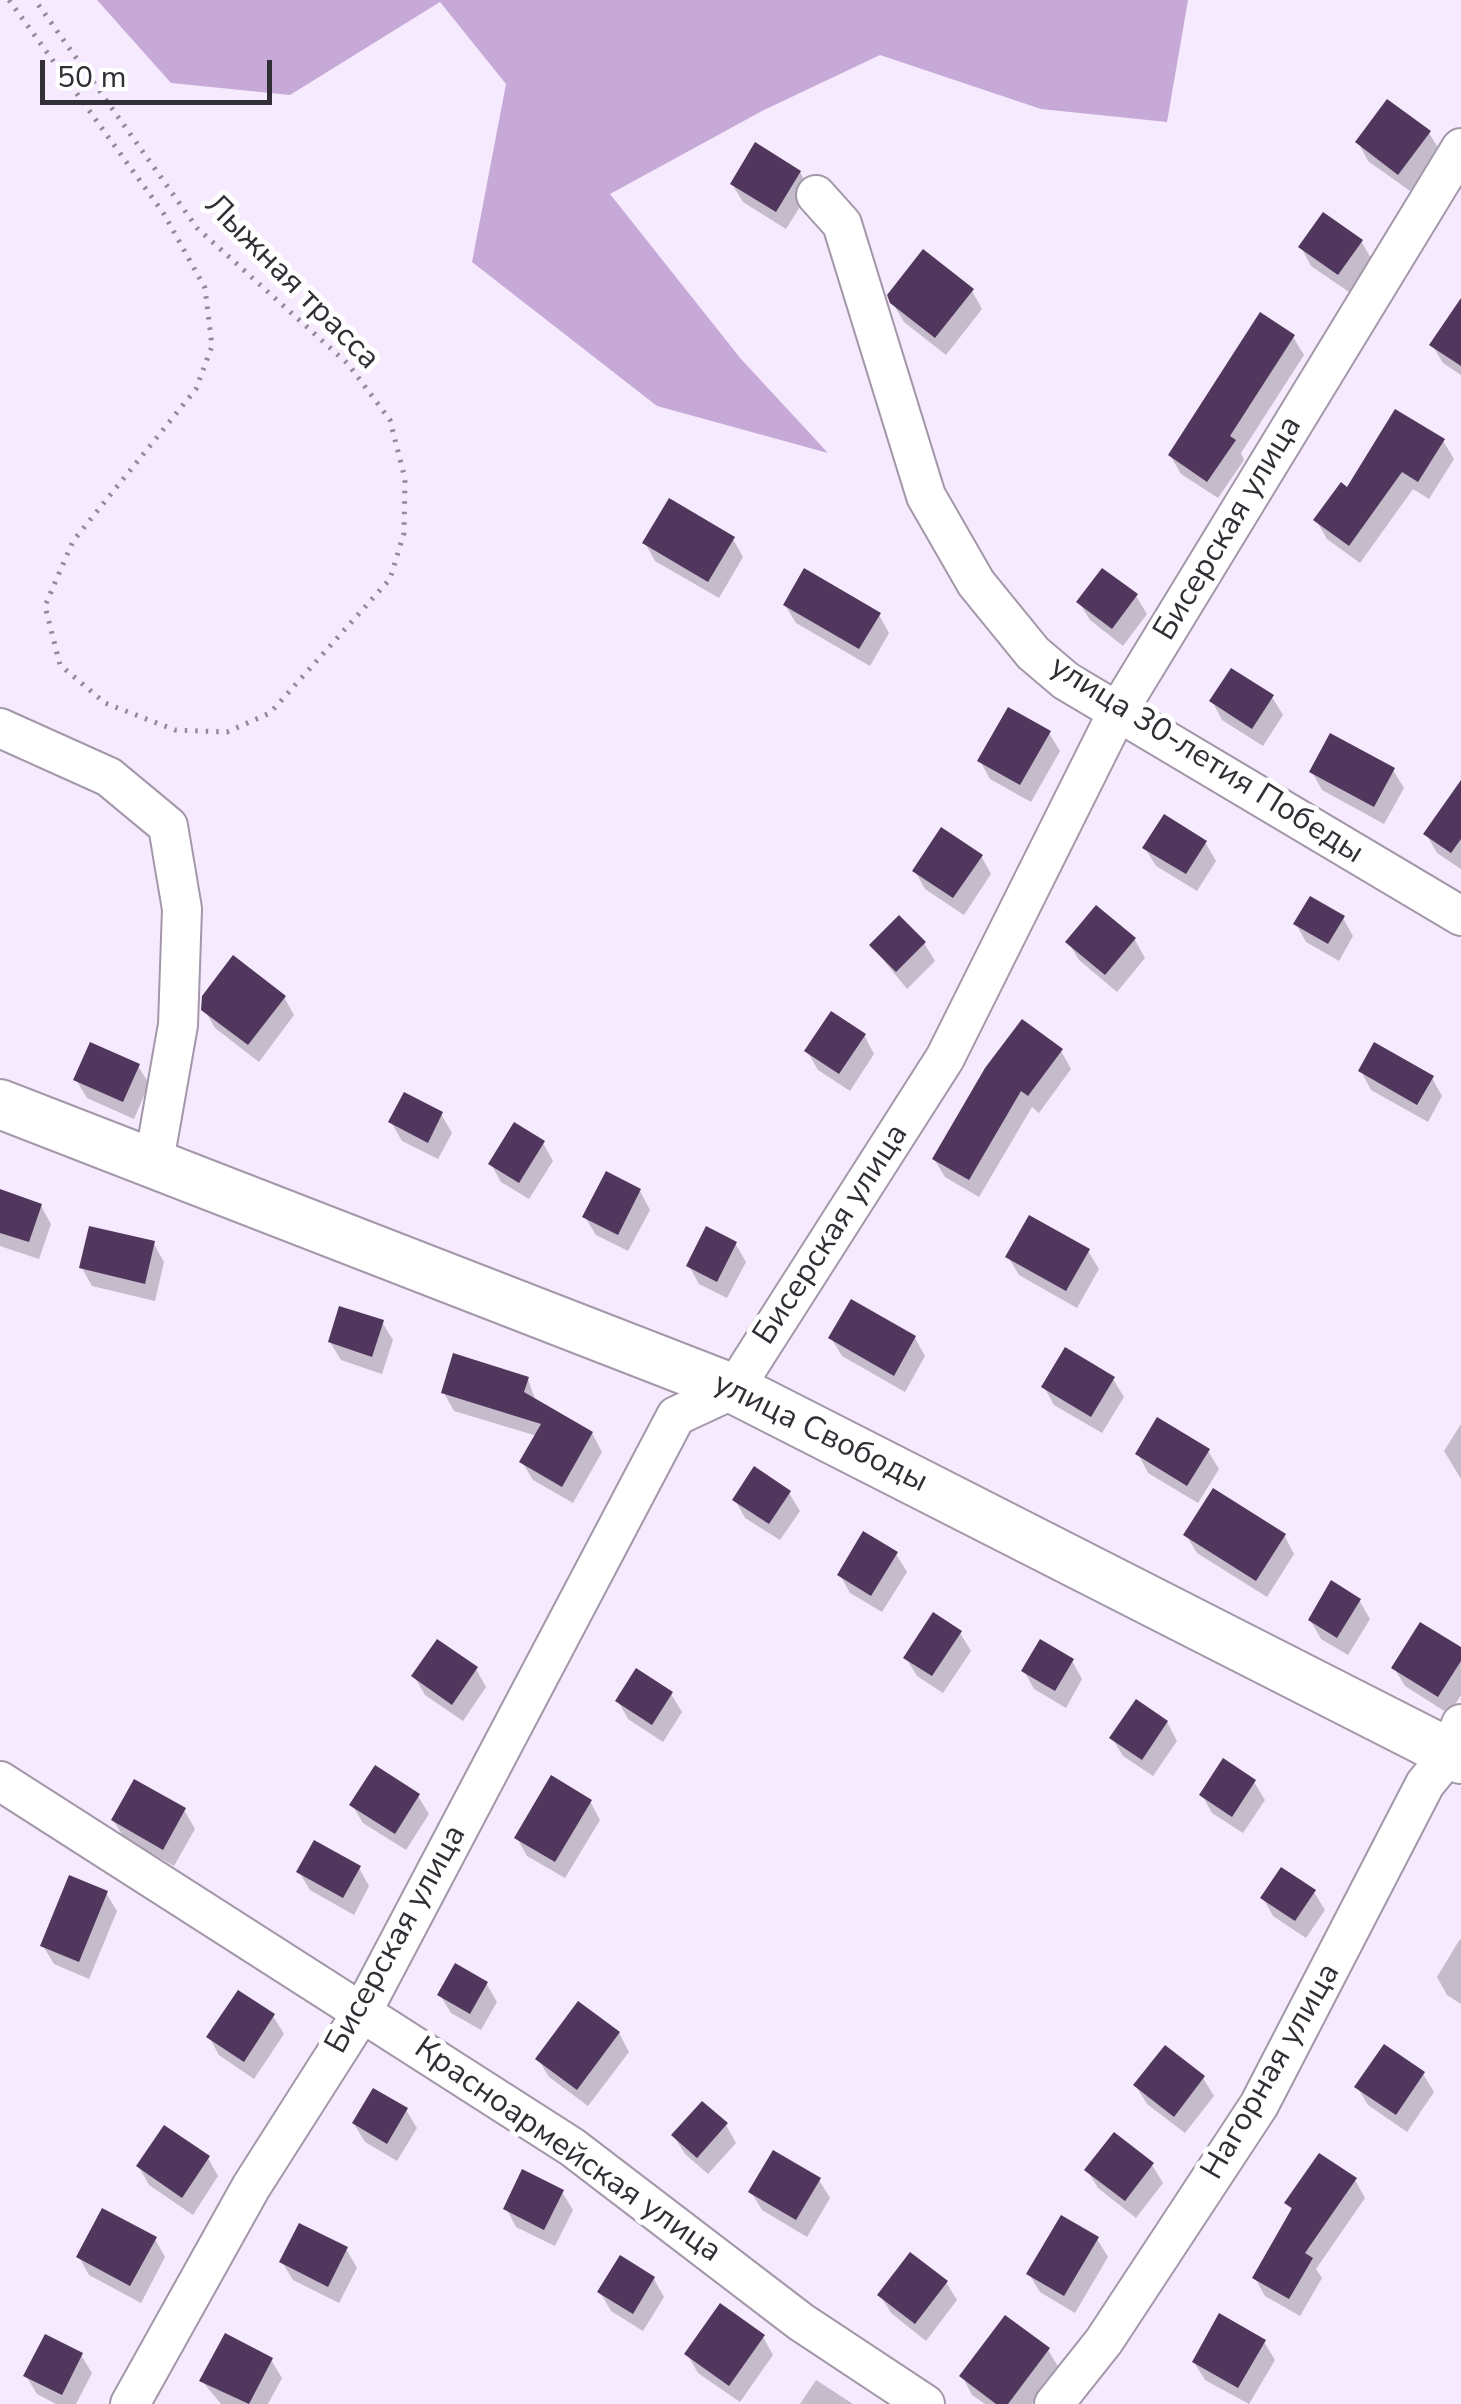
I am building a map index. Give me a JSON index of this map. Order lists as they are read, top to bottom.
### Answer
{
  "streets": {
    "street": [
      "Бисерская улица",
      "улица 30-летия Победы",
      "улица Свободы",
      "Нагорная улица",
      "Красноармейская улица"
    ],
    "path": ["Лыжная трасса"]
  },
  "crossings": [
    ["Бисерская улица", "улица 30-летия Победы"],
    ["Бисерская улица", "улица Свободы"],
    ["Бисерская улица", "Красноармейская улица"],
    ["улица Свободы", "Нагорная улица"]
  ],
  "scale_bar": "50 m"
}
